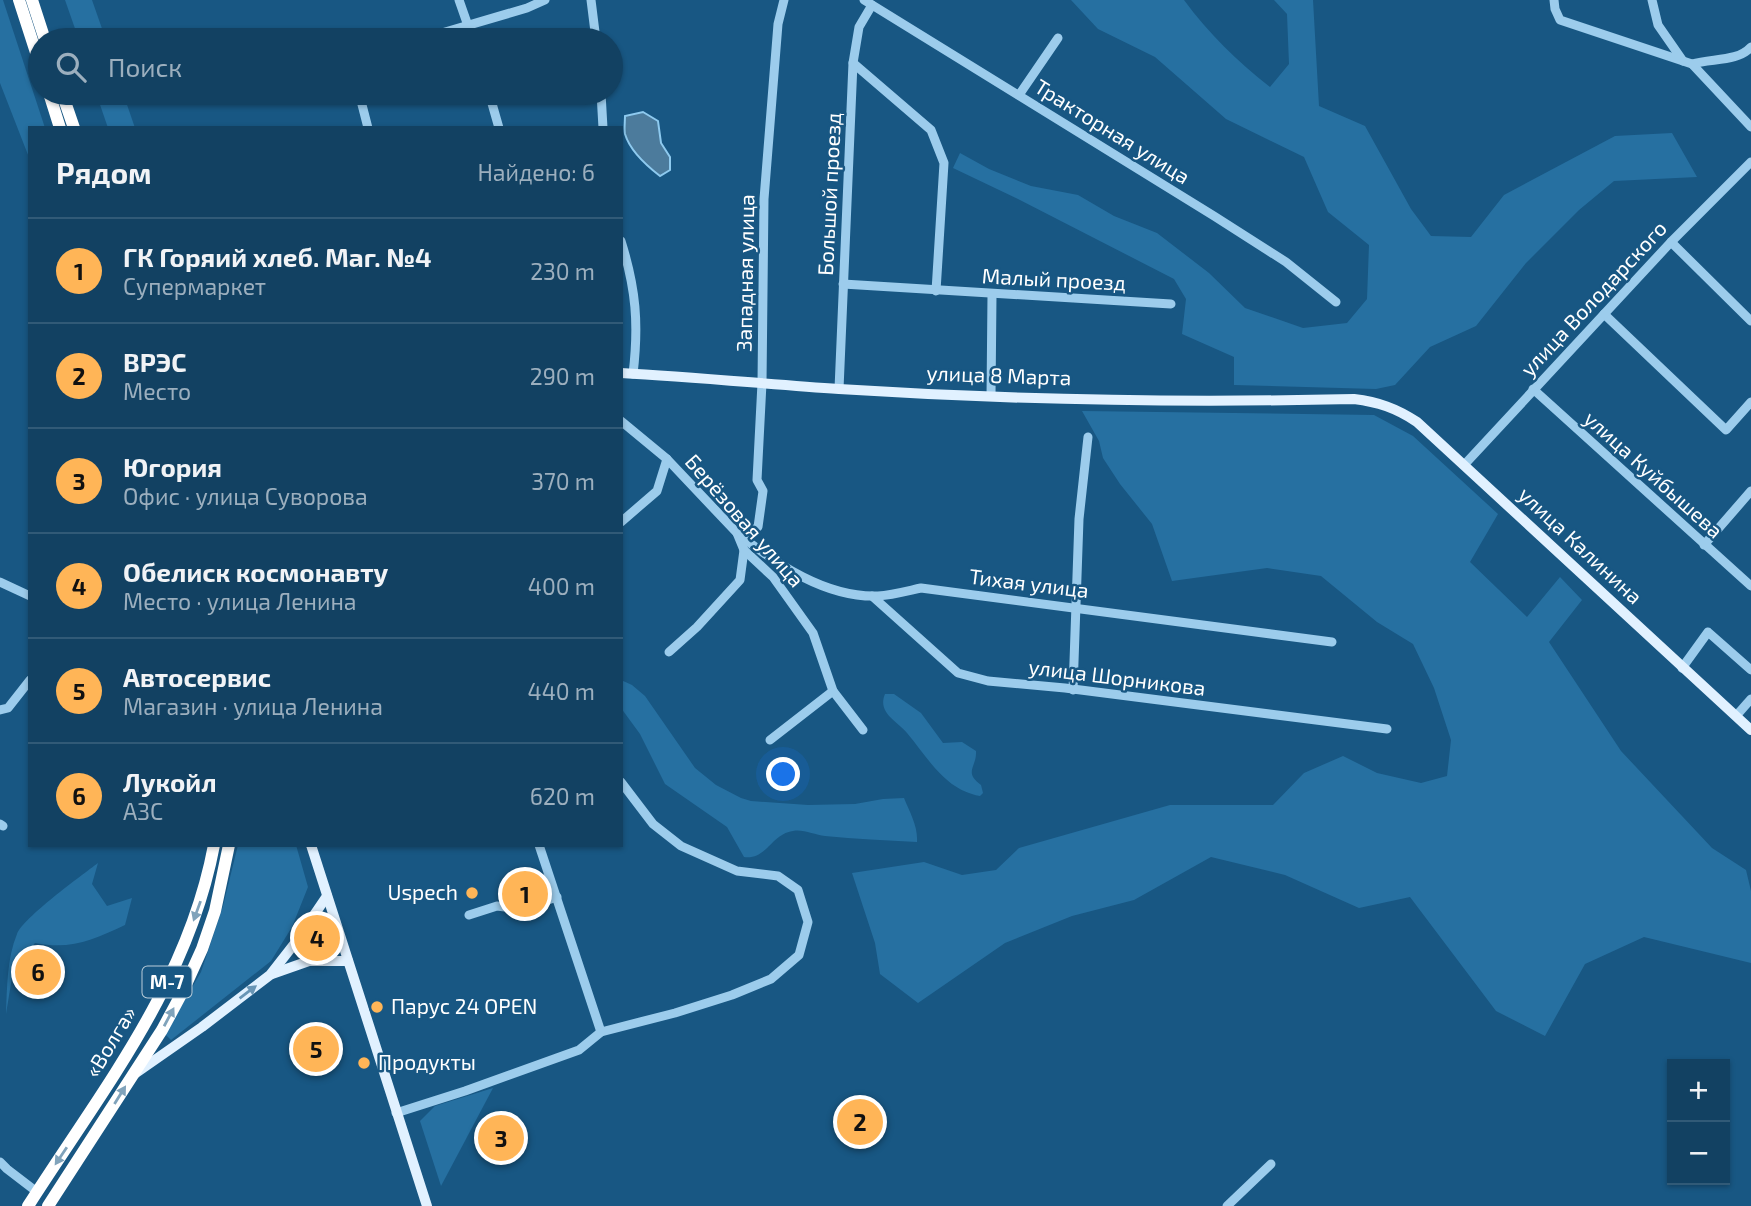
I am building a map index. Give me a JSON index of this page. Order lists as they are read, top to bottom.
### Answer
{
  "streets": {
    "highway": ["М-7", "«Волга»"],
    "main road": ["улица 8 Марта", "улица Калинина"],
    "street": [
      "Тракторная улица",
      "Большой проезд",
      "Западная улица",
      "Малый проезд",
      "улица Володарского",
      "улица Куйбышева",
      "Берёзовая улица",
      "Тихая улица",
      "улица Шорникова"
    ]
  },
  "crossings": [
    ["Тракторная улица", "Большой проезд"],
    ["Большой проезд", "Малый проезд"],
    ["Большой проезд", "улица 8 Марта"],
    ["Западная улица", "улица 8 Марта"],
    ["Западная улица", "Берёзовая улица"],
    ["Западная улица", "Тихая улица"],
    ["улица Володарского", "улица Куйбышева"],
    ["улица Володарского", "улица Калинина"],
    ["улица 8 Марта", "улица Калинина"],
    ["Берёзовая улица", "Тихая улица"],
    ["Тихая улица", "улица Шорникова"]
  ],
  "places": ["Uspech", "Парус 24 OPEN", "Продукты"],
  "page": {
    "search": "Поиск",
    "heading": ["Рядом", "Найдено: 6"],
    "list": [
      {
        "mark": "1",
        "name": "ГК Горяий хлеб. Маг. №4",
        "note": "Супермаркет",
        "value": "230 m"
      },
      {
        "mark": "2",
        "name": "ВРЭС",
        "note": "Место",
        "value": "290 m"
      },
      {
        "mark": "3",
        "name": "Югория",
        "note": "Офис · улица Суворова",
        "value": "370 m"
      },
      {
        "mark": "4",
        "name": "Обелиск космонавту",
        "note": "Место · улица Ленина",
        "value": "400 m"
      },
      {
        "mark": "5",
        "name": "Автосервис",
        "note": "Магазин · улица Ленина",
        "value": "440 m"
      },
      {
        "mark": "6",
        "name": "Лукойл",
        "note": "АЗС",
        "value": "620 m"
      }
    ],
    "pins": [
      "1",
      "4",
      "6",
      "5",
      "2",
      "3"
    ],
    "map_buttons": ["+", "−"]
  }
}
